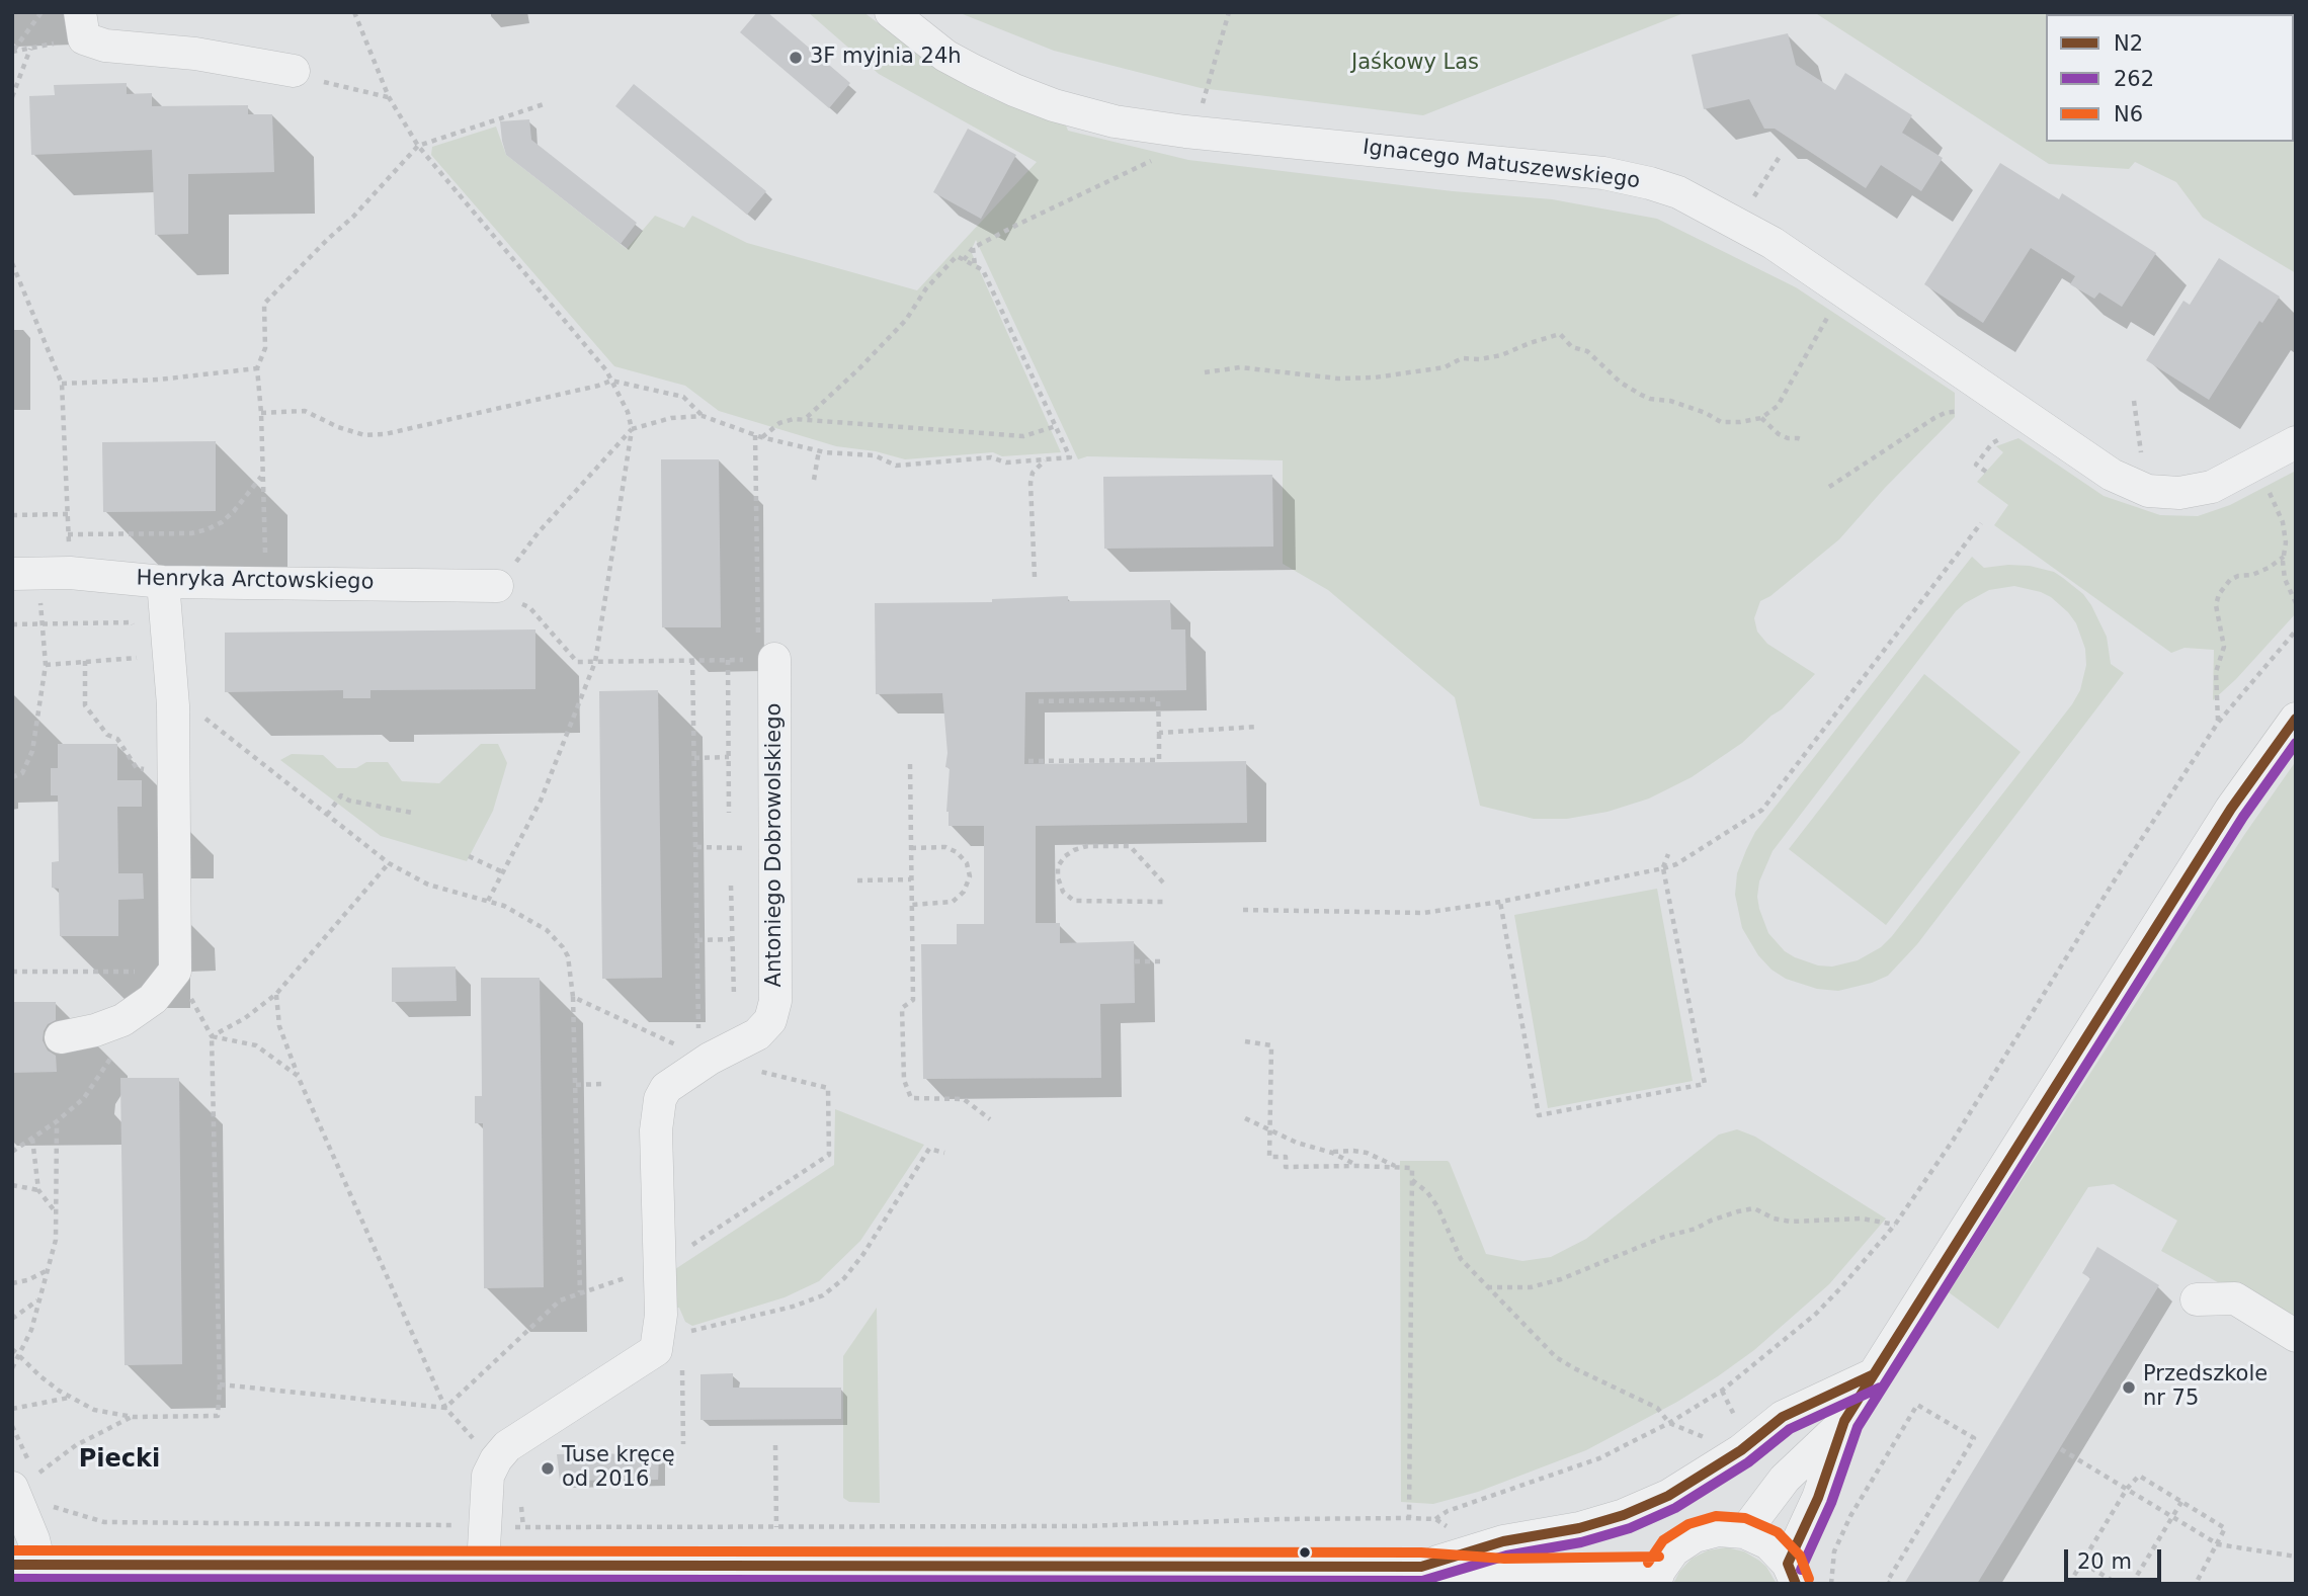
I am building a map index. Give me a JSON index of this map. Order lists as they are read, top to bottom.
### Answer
{
  "streets": {
    "street": ["Ignacego Matuszewskiego", "Henryka Arctowskiego", "Antoniego Dobrowolskiego"]
  },
  "districts": ["Piecki"],
  "parks": ["Jaśkowy Las"],
  "places": ["3F myjnia 24h", "Przedszkole nr 75", "Tuse kręcę od 2016"],
  "lines": ["transit line N2", "transit line 262", "transit line N6"],
  "legend": ["N2", "262", "N6"],
  "scale_bar": "20 m"
}
